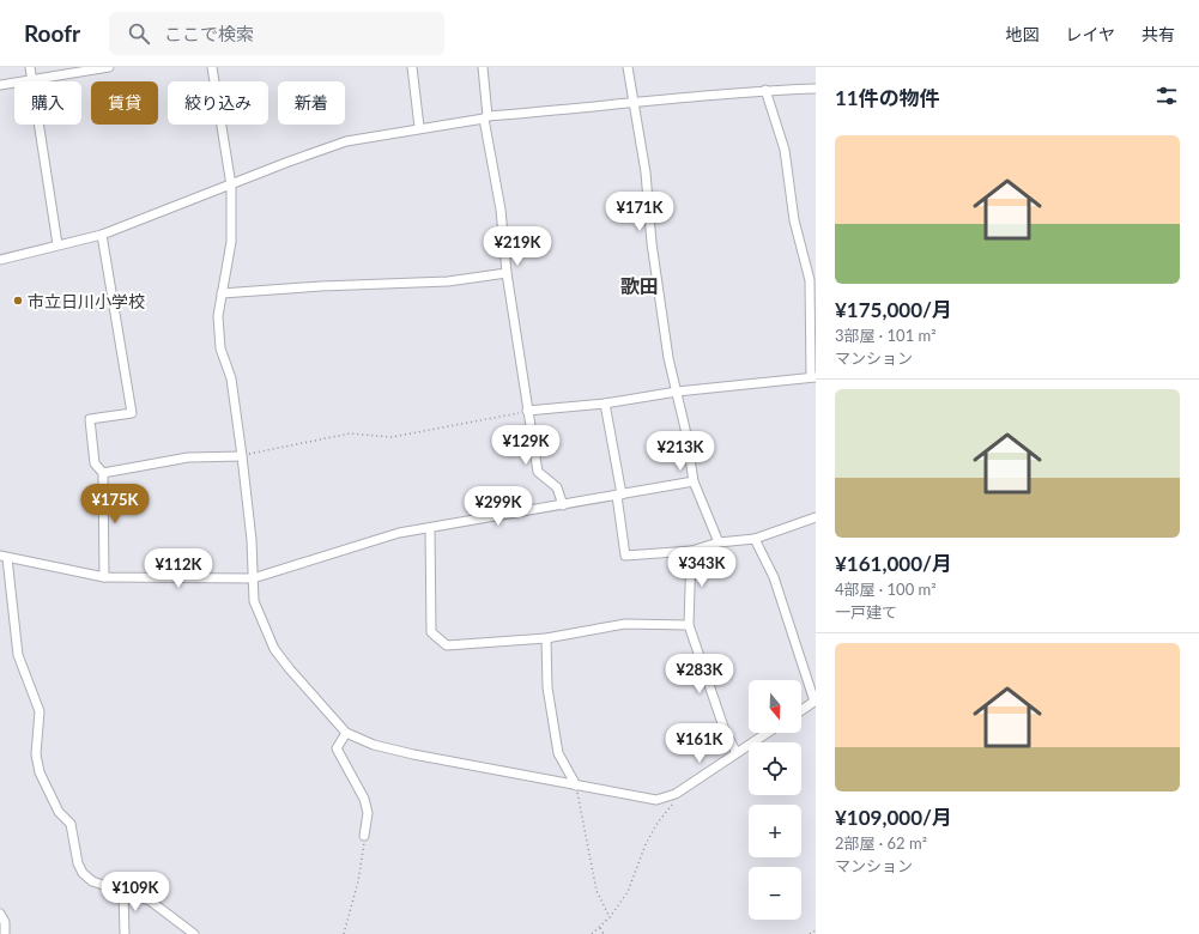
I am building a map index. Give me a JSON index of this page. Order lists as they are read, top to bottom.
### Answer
{
  "districts": ["歌田"],
  "places": ["市立日川小学校"],
  "north": "bottom",
  "page": {
    "header": "Roofr",
    "search": "ここで検索",
    "nav": ["地図", "レイヤ", "共有"],
    "heading": "11件の物件",
    "chip": [
      "購入",
      "賃貸",
      "絞り込み",
      "新着"
    ],
    "list": [
      {
        "name": "¥175,000/月",
        "note": "3部屋 · 101 m² · マンション"
      },
      {
        "name": "¥161,000/月",
        "note": "4部屋 · 100 m² · 一戸建て"
      },
      {
        "name": "¥109,000/月",
        "note": "2部屋 · 62 m² · マンション"
      }
    ],
    "price": [
      "¥171K",
      "¥219K",
      "¥129K",
      "¥213K",
      "¥175K",
      "¥299K",
      "¥343K",
      "¥112K",
      "¥283K",
      "¥161K",
      "¥109K"
    ],
    "map_buttons": ["+", "−"]
  }
}
